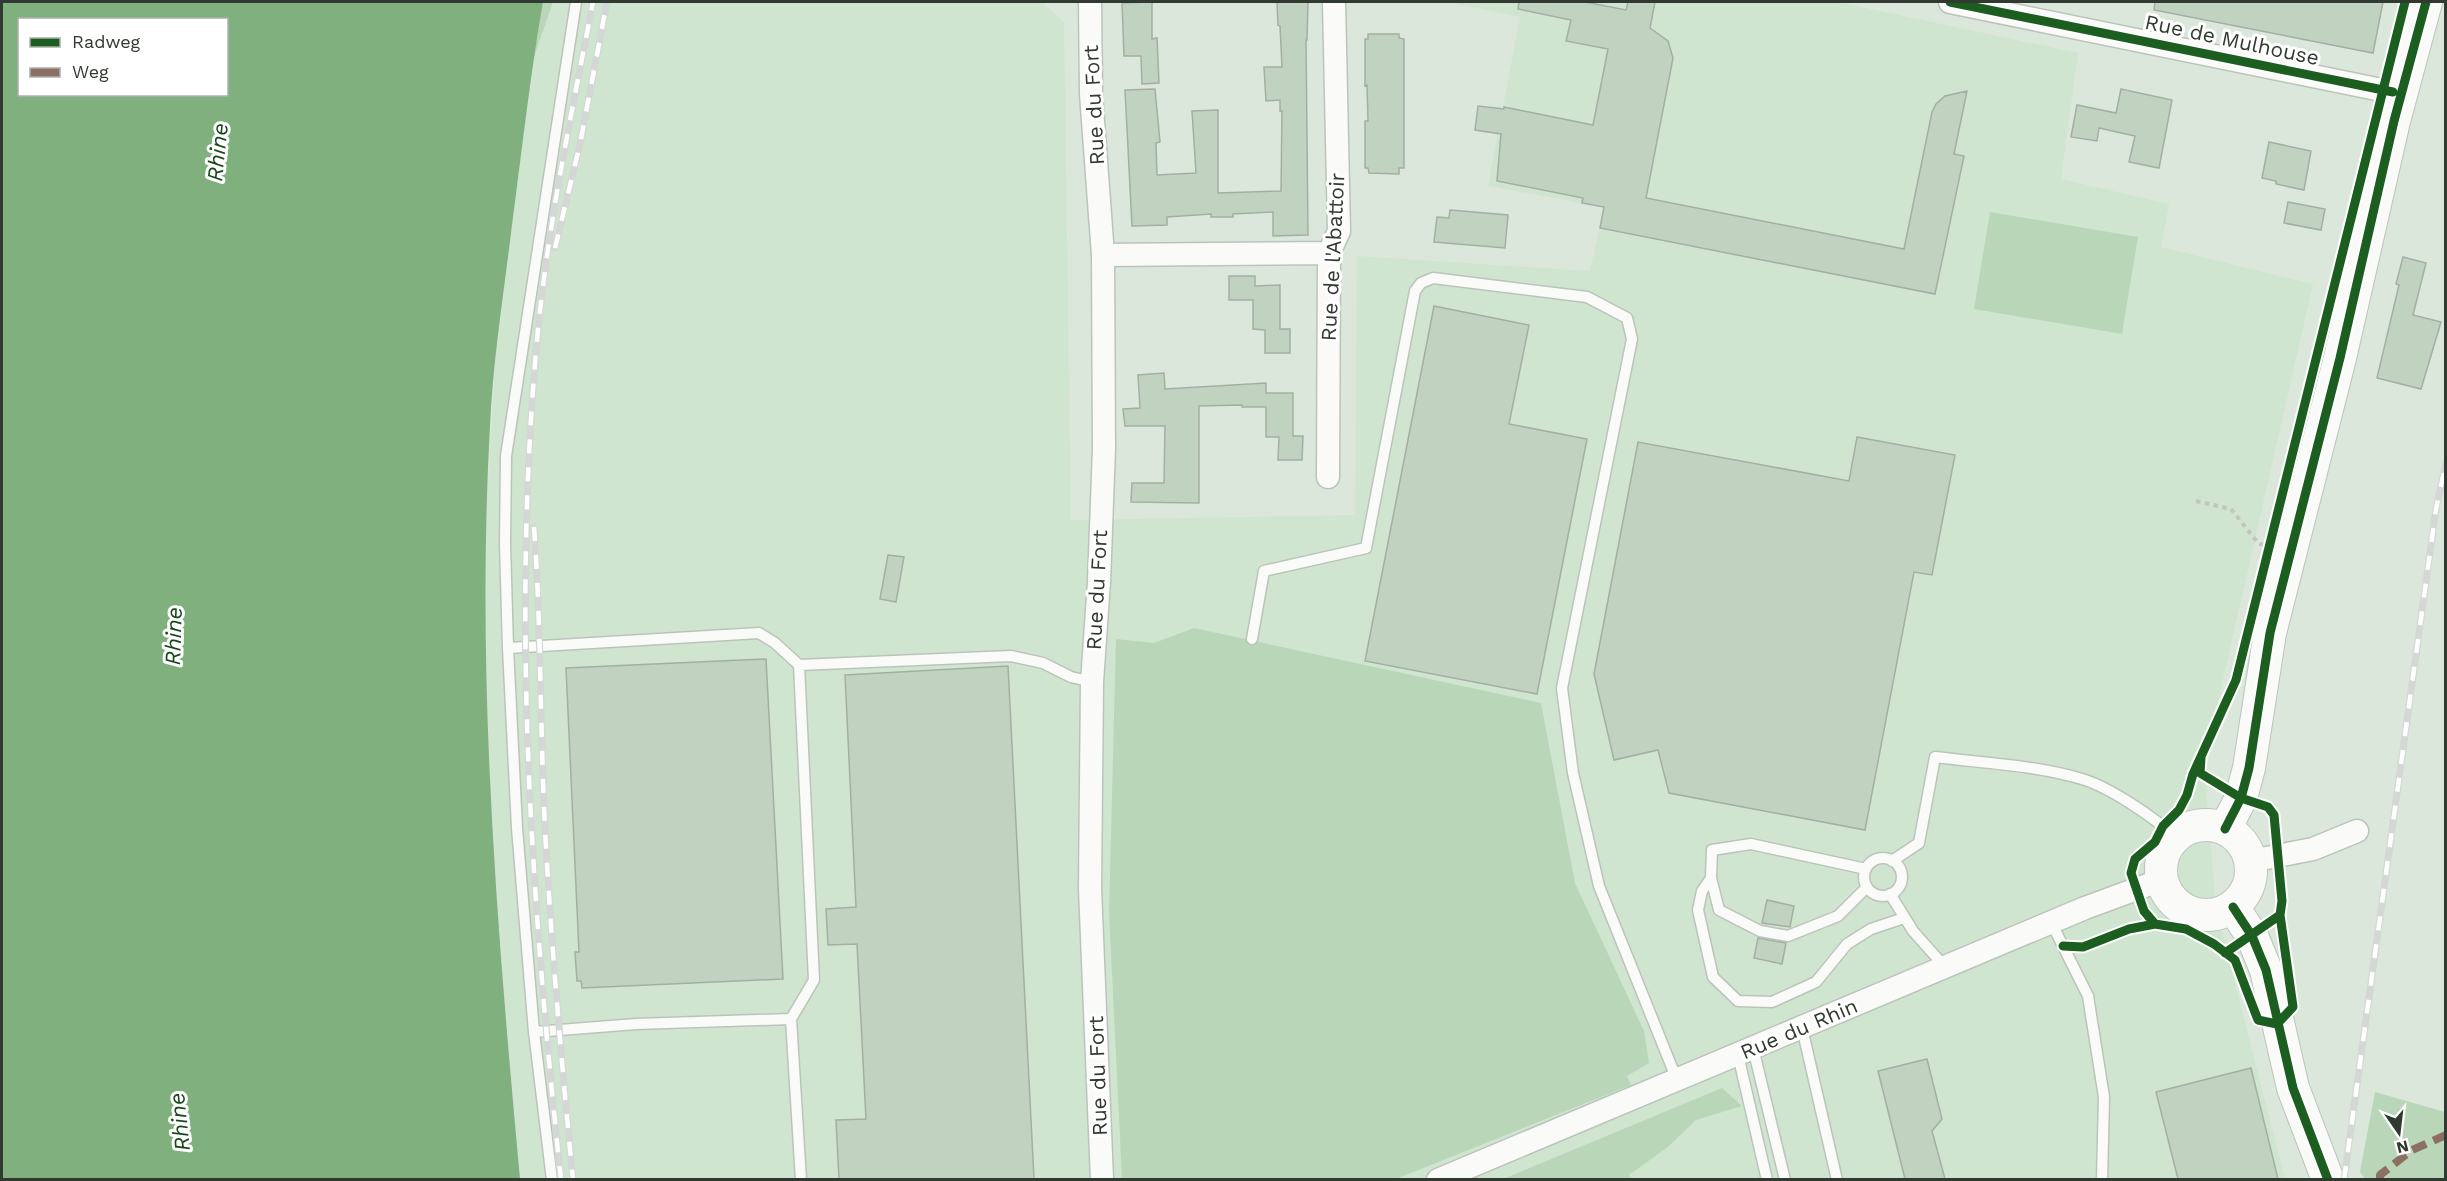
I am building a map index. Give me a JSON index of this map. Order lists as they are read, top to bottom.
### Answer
{
  "streets": {
    "street": [
      "Rue de Mulhouse",
      "Rue du Fort",
      "Rue de l'Abattoir",
      "Rue du Rhin"
    ]
  },
  "water": ["Rhine"],
  "legend": ["Radweg", "Weg"],
  "north": "bottom"
}
